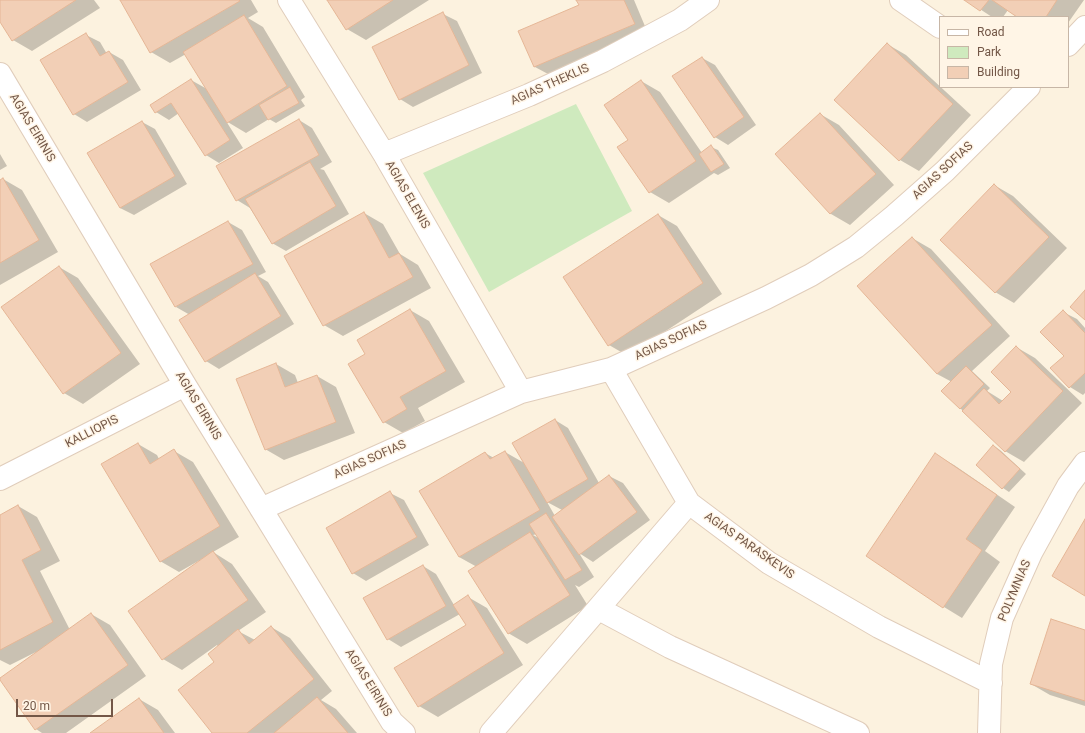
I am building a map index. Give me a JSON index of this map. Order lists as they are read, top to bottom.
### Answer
{
  "streets": {
    "street": [
      "AGIAS THEKLIS",
      "AGIAS EIRINIS",
      "AGIAS SOFIAS",
      "AGIAS ELENIS",
      "KALLIOPIS",
      "AGIAS PARASKEVIS",
      "POLYMNIAS"
    ]
  },
  "crossings": [
    ["AGIAS THEKLIS", "AGIAS ELENIS"],
    ["AGIAS EIRINIS", "AGIAS SOFIAS"],
    ["AGIAS EIRINIS", "KALLIOPIS"],
    ["AGIAS SOFIAS", "AGIAS ELENIS"],
    ["AGIAS SOFIAS", "AGIAS PARASKEVIS"],
    ["AGIAS PARASKEVIS", "POLYMNIAS"]
  ],
  "legend": ["Road", "Park", "Building"],
  "scale_bar": "20 m"
}
